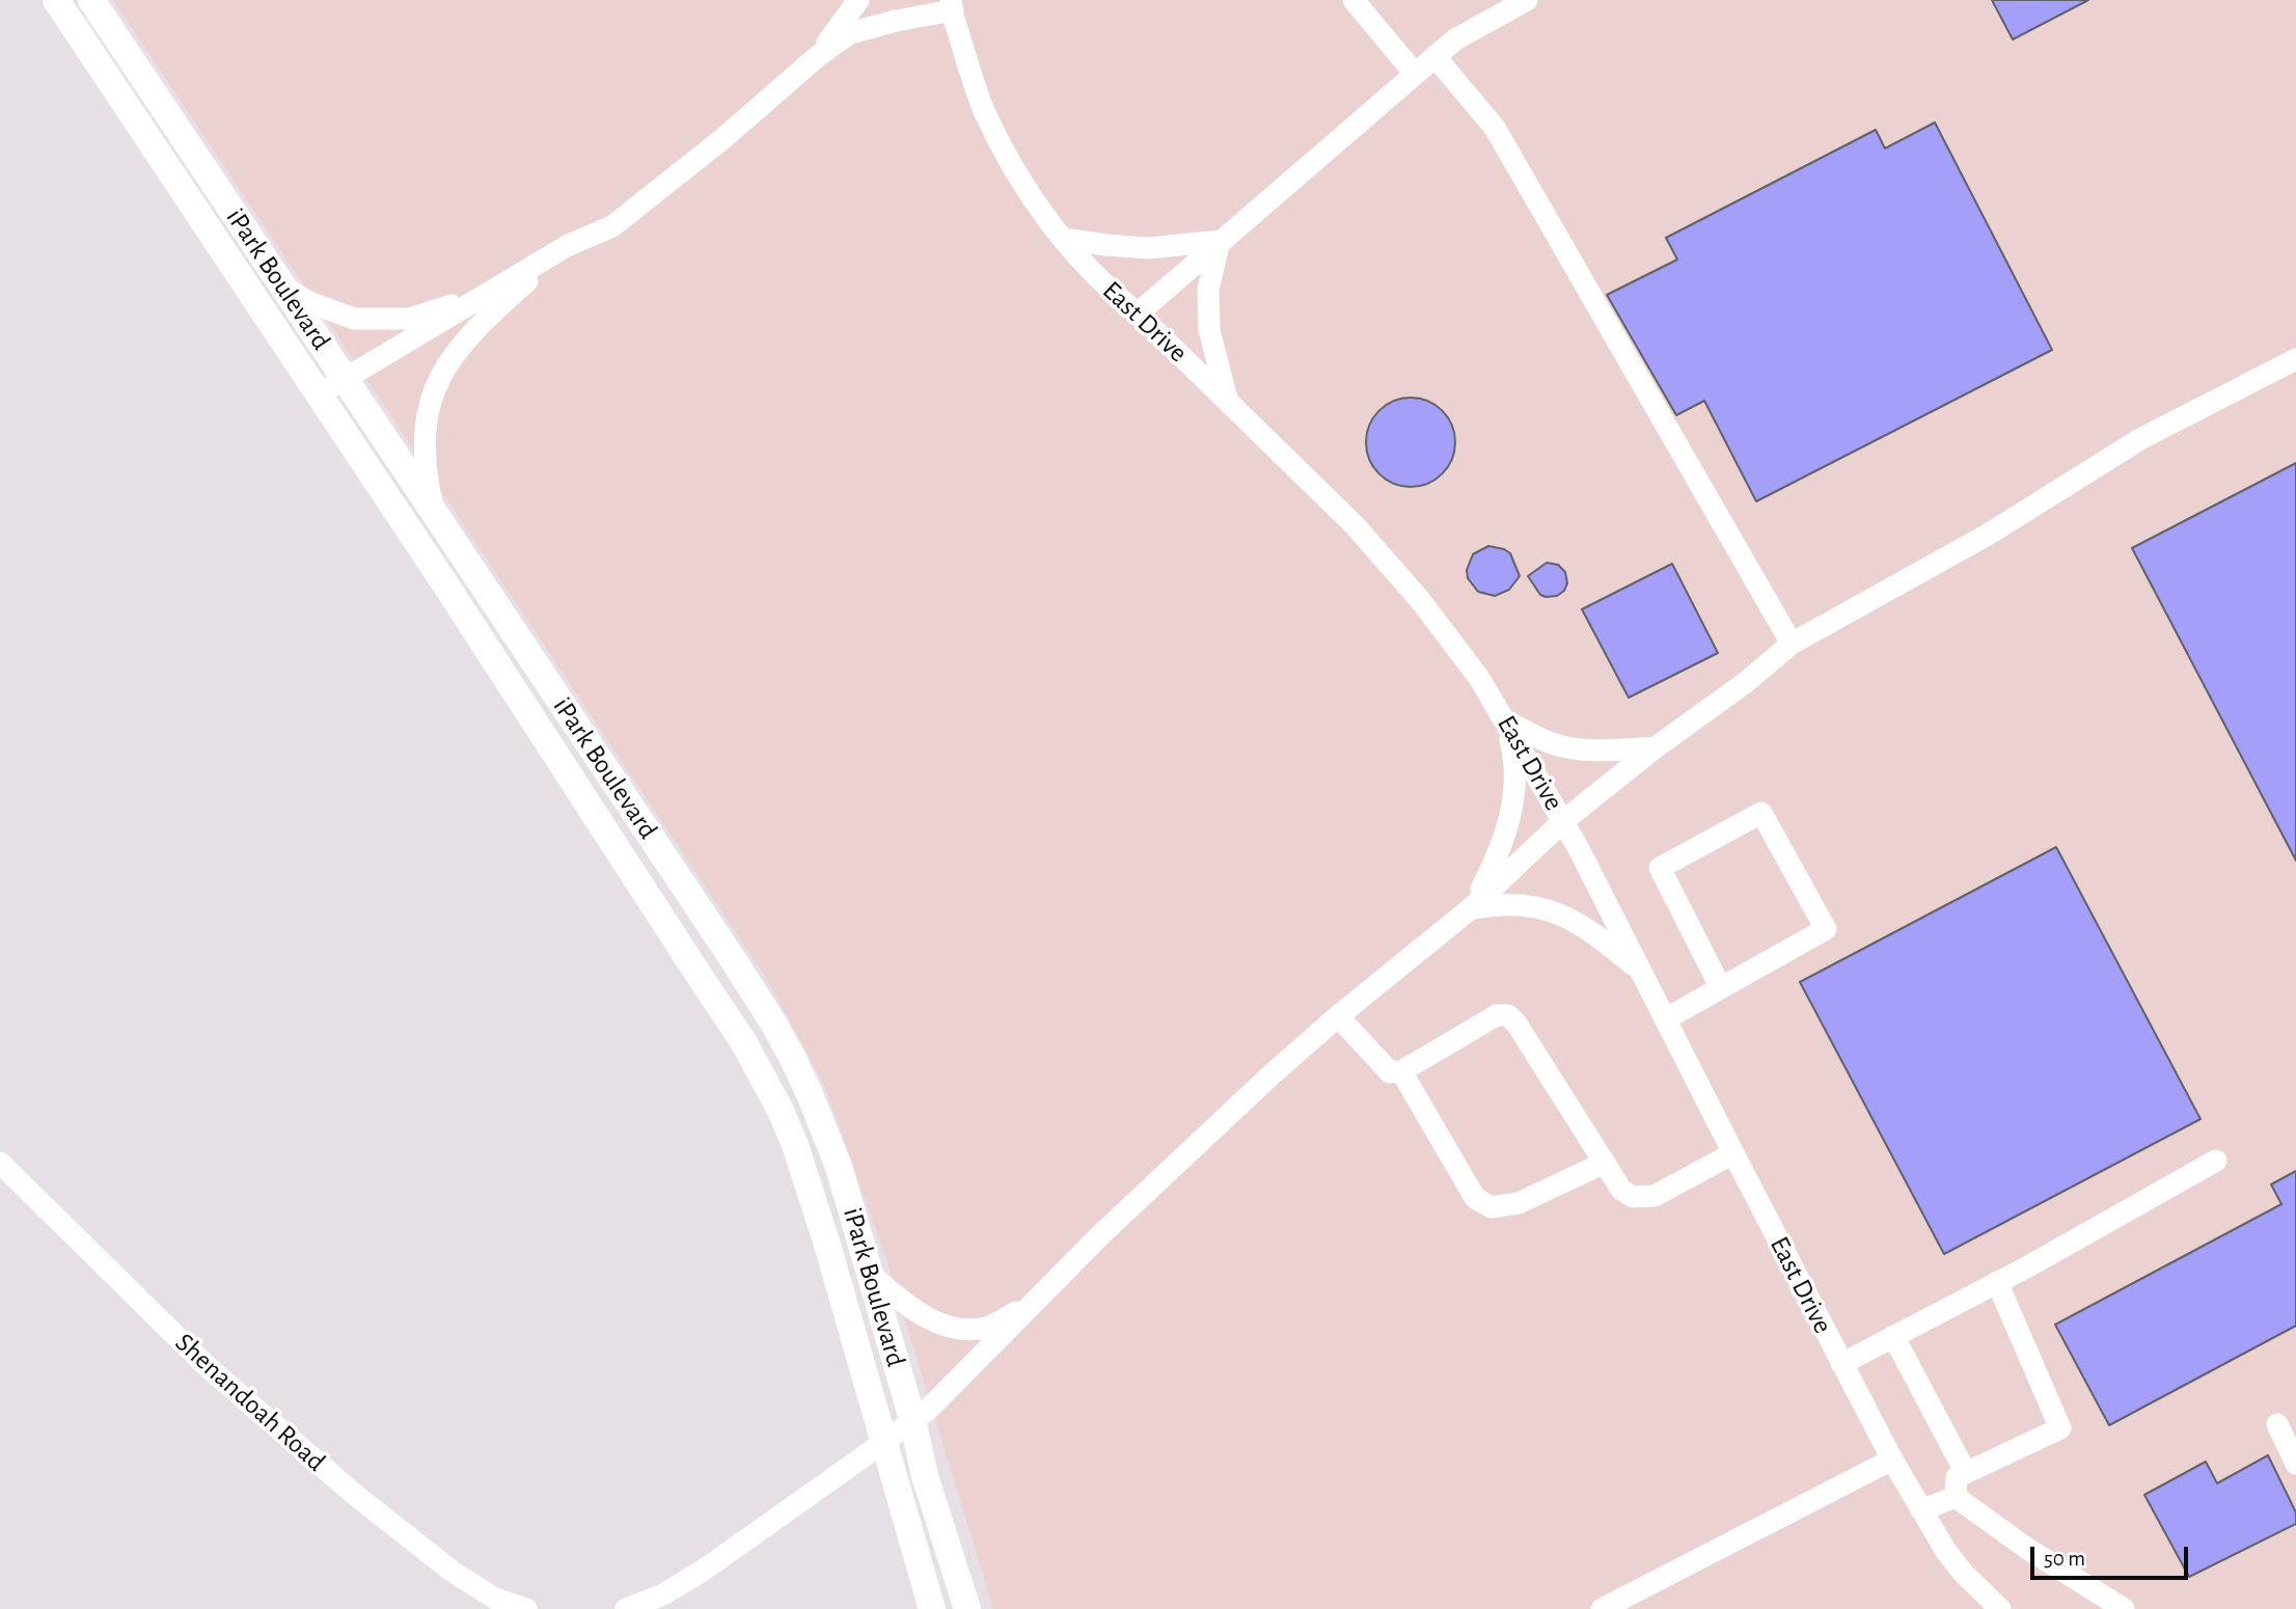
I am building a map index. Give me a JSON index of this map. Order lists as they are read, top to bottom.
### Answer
{
  "streets": {
    "main road": ["iPark Boulevard"],
    "street": ["East Drive", "Shenandoah Road"]
  },
  "scale_bar": "50 m"
}
